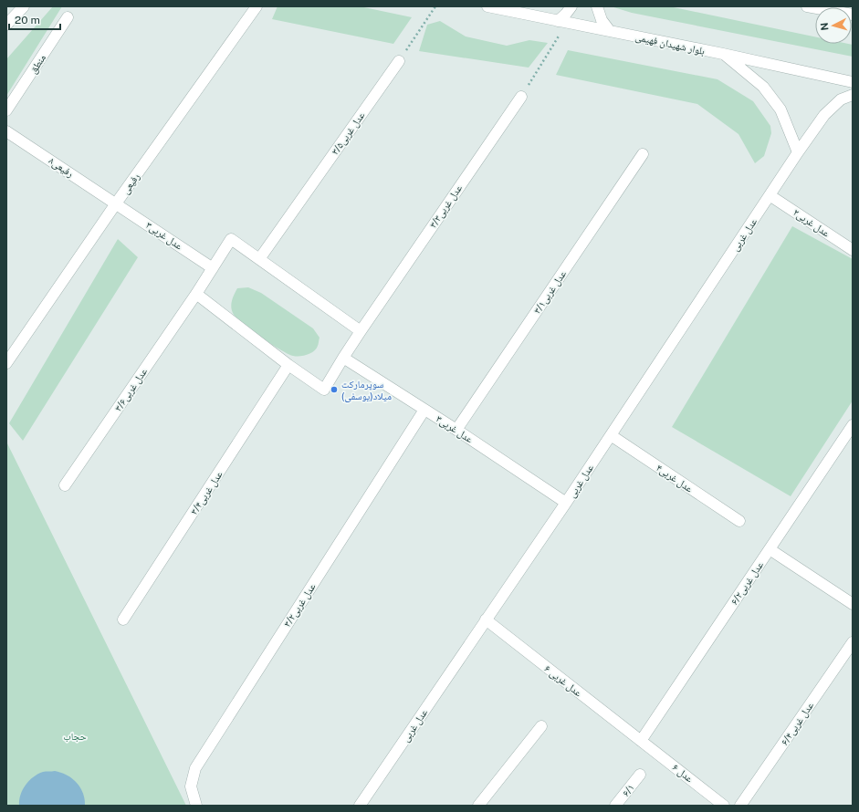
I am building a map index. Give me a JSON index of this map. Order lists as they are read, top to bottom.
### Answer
{
  "streets": {
    "street": [
      "بلوار شهیدان فهیمی",
      "منطق",
      "عدل غربی۳/۵",
      "۸رفیعی",
      "رفیعی",
      "عدل غربی۳/۳",
      "عدل غربی۲",
      "عدل غربی",
      "عدل غربی۳",
      "عدل غربی۳/۱",
      "عدل غربی۳/۶",
      "عدل غربی۴",
      "عدل غربی۳/۴",
      "۶/۲عدل غربی",
      "عدل غربی۳/۲",
      "عدل غربی ۶",
      "۶/۴عدل غربی",
      "عدل ۶",
      "۶/۱"
    ]
  },
  "crossings": [
    ["عدل غربی۳/۵", "عدل غربی۳/۶"],
    ["۸رفیعی", "رفیعی"],
    ["۸رفیعی", "عدل غربی۳"],
    ["رفیعی", "عدل غربی۳"],
    ["عدل غربی۳/۳", "عدل غربی۳"],
    ["عدل غربی۳/۳", "عدل غربی۳/۴"],
    ["عدل غربی۲", "عدل غربی"],
    ["عدل غربی", "عدل غربی۳"],
    ["عدل غربی", "عدل غربی۴"],
    ["عدل غربی", "عدل غربی ۶"],
    ["عدل غربی۳", "عدل غربی۳/۱"],
    ["عدل غربی۳", "عدل غربی۳/۶"],
    ["عدل غربی۳", "عدل غربی۳/۲"],
    ["۶/۲عدل غربی", "عدل غربی ۶"],
    ["۶/۲عدل غربی", "عدل ۶"],
    ["عدل غربی ۶", "عدل ۶"]
  ],
  "parks": ["حجاب"],
  "places": ["سوپرمارکت میلاد(یوسفی)"],
  "scale_bar": "20 m",
  "north": "left"
}
